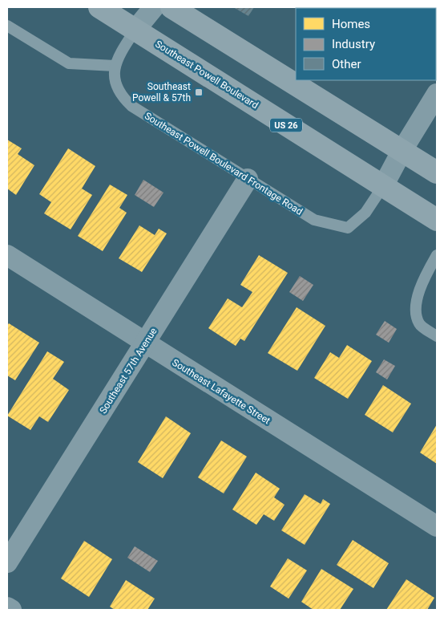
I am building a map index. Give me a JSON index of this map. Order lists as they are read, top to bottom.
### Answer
{
  "streets": {
    "main road": ["Southeast Powell Boulevard", "US 26"],
    "street": ["Southeast 57th Avenue", "Southeast Lafayette Street"],
    "lane": ["Southeast Powell Boulevard Frontage Road"]
  },
  "crossings": [
    ["Southeast Powell Boulevard", "Southeast Powell Boulevard Frontage Road"],
    ["Southeast Powell Boulevard Frontage Road", "Southeast 57th Avenue"],
    ["Southeast 57th Avenue", "Southeast Lafayette Street"]
  ],
  "places": {
    "transit": ["Southeast Powell & 57th"]
  },
  "legend": ["Homes", "Industry", "Other"]
}
